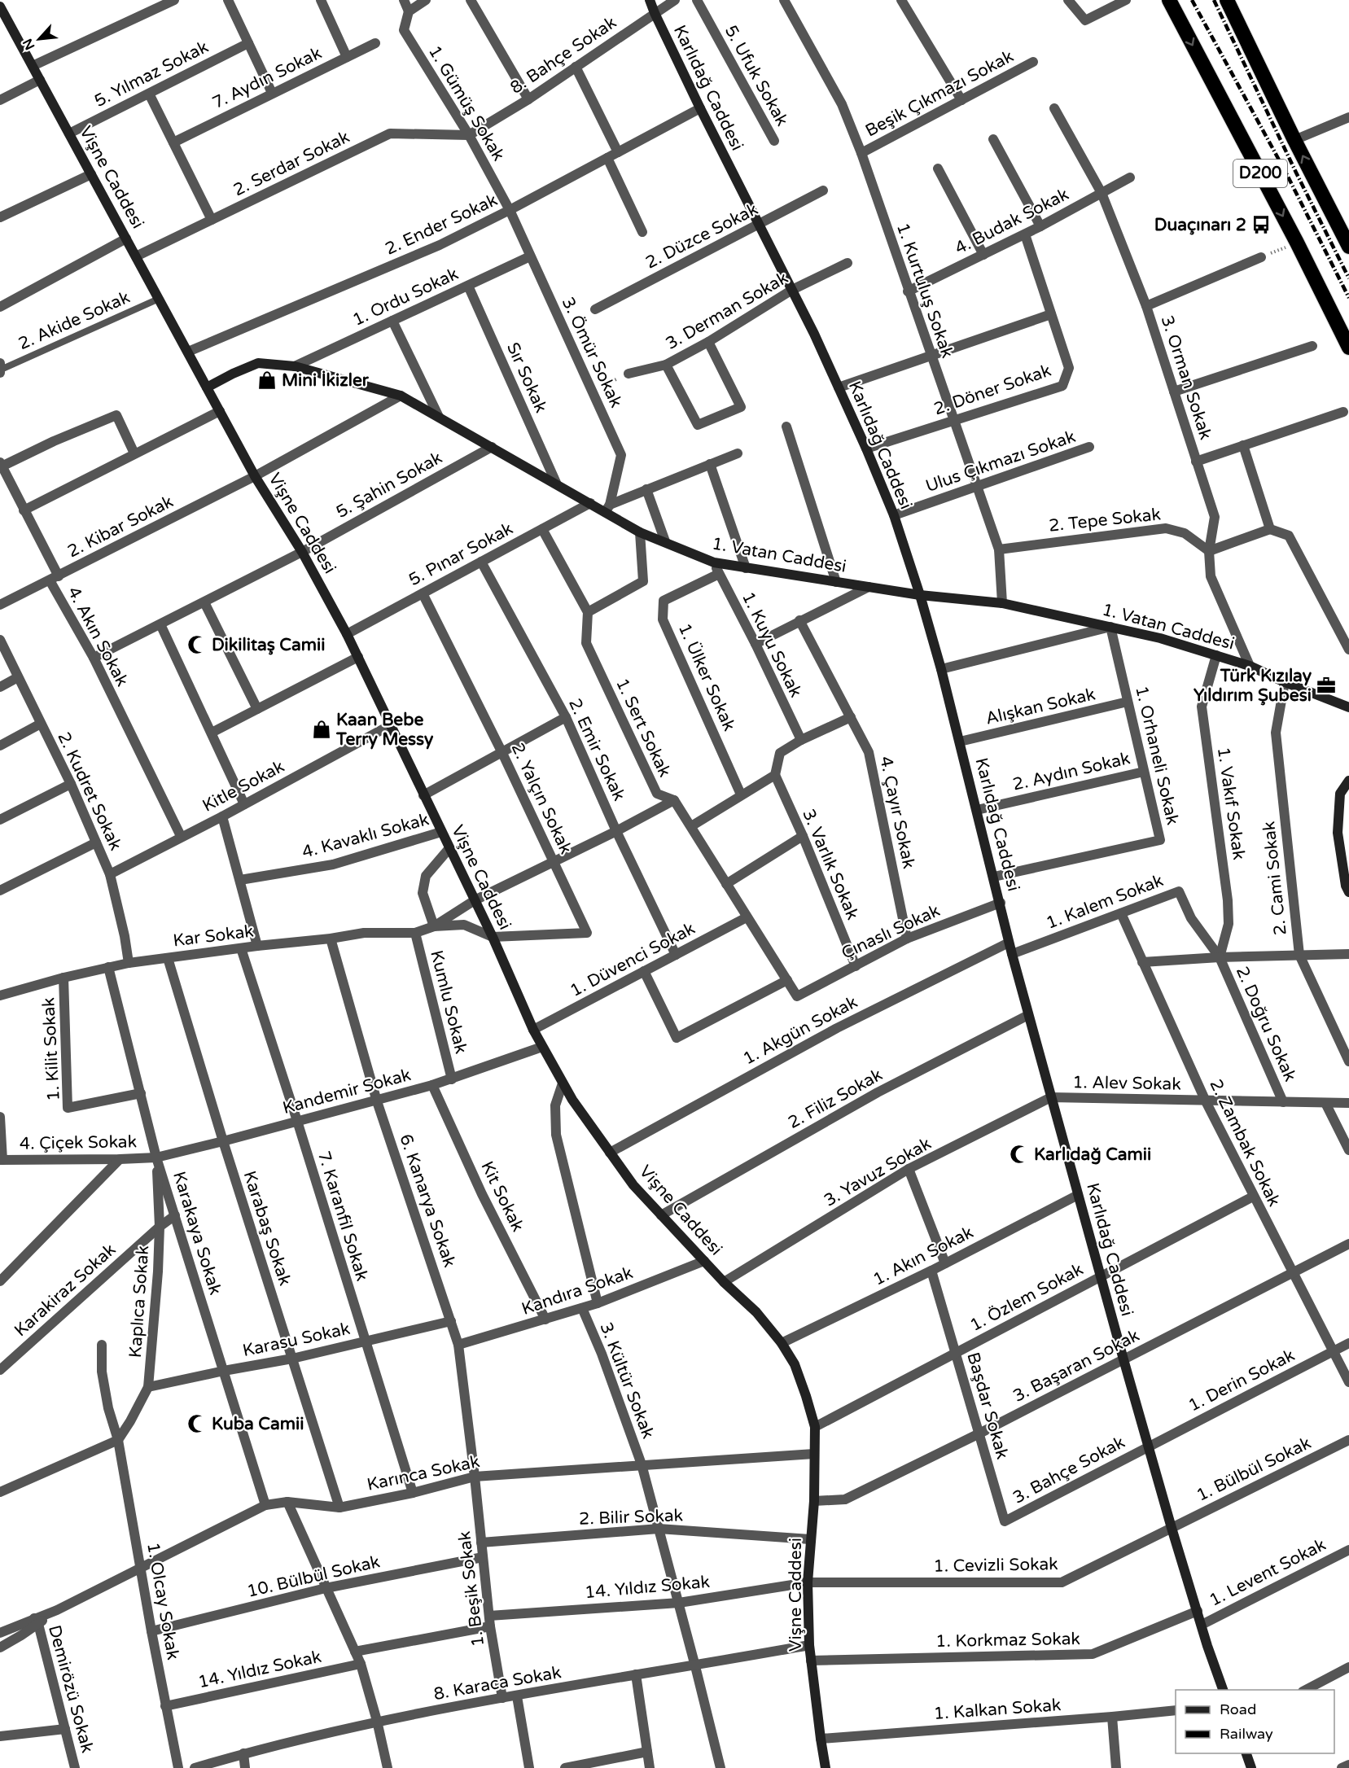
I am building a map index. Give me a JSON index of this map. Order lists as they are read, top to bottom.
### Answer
{
  "streets": {
    "highway": ["D200"],
    "main road": ["Karlıdağ Caddesi", "Vişne Caddesi", "1. Vatan Caddesi"],
    "street": [
      "8. Bahçe Sokak",
      "5. Yılmaz Sokak",
      "5. Ufuk Sokak",
      "7. Aydın Sokak",
      "Beşik Çıkmazı Sokak",
      "1. Gümüş Sokak",
      "2. Serdar Sokak",
      "4. Budak Sokak",
      "2. Ender Sokak",
      "2. Düzce Sokak",
      "1. Kurtuluş Sokak",
      "1. Ordu Sokak",
      "3. Derman Sokak",
      "3. Ömür Sokak",
      "Sır Sokak",
      "3. Orman Sokak",
      "2. Döner Sokak",
      "Ulus Çıkmazı Sokak",
      "5. Şahin Sokak",
      "2. Tepe Sokak",
      "2. Kibar Sokak",
      "5. Pınar Sokak",
      "4. Akın Sokak",
      "1. Kuyu Sokak",
      "1. Ülker Sokak",
      "Alışkan Sokak",
      "1. Sert Sokak",
      "2. Emir Sokak",
      "1. Orhaneli Sokak",
      "2. Aydın Sokak",
      "Kitle Sokak",
      "2. Kudret Sokak",
      "2. Yalçın Sokak",
      "1. Vakıf Sokak",
      "4. Çayır Sokak",
      "4. Kavaklı Sokak",
      "3. Varlık Sokak",
      "2. Cami Sokak",
      "1. Kalem Sokak",
      "Çınaslı Sokak",
      "Kar Sokak",
      "1. Düvenci Sokak",
      "Kumlu Sokak",
      "2. Doğru Sokak",
      "1. Akgün Sokak",
      "1. Kilit Sokak",
      "1. Alev Sokak",
      "Kandemir Sokak",
      "2. Filiz Sokak",
      "4. Çiçek Sokak",
      "2. Zambak Sokak",
      "3. Yavuz Sokak",
      "Kit Sokak",
      "6. Kanarya Sokak",
      "7. Karanfil Sokak",
      "Karabaş Sokak",
      "Karakaya Sokak",
      "1. Akın Sokak",
      "Karakiraz Sokak",
      "Kandıra Sokak",
      "1. Özlem Sokak",
      "Kaplıca Sokak",
      "Karasu Sokak",
      "3. Başaran Sokak",
      "3. Kültür Sokak",
      "1. Derin Sokak",
      "Başdar Sokak",
      "1. Bülbül Sokak",
      "3. Bahçe Sokak",
      "Karınca Sokak",
      "2. Bilir Sokak",
      "1. Cevizli Sokak",
      "1. Levent Sokak",
      "10. Bülbül Sokak",
      "14. Yıldız Sokak",
      "1. Beşik Sokak",
      "1. Olcay Sokak",
      "1. Korkmaz Sokak",
      "8. Karaca Sokak",
      "Demirözü Sokak",
      "1. Kalkan Sokak"
    ],
    "lane": ["2. Akide Sokak"]
  },
  "crossings": [
    ["8. Bahçe Sokak", "Karlıdağ Caddesi"],
    ["8. Bahçe Sokak", "1. Gümüş Sokak"],
    ["8. Bahçe Sokak", "2. Serdar Sokak"],
    ["5. Yılmaz Sokak", "Vişne Caddesi"],
    ["Karlıdağ Caddesi", "2. Ender Sokak"],
    ["Karlıdağ Caddesi", "2. Düzce Sokak"],
    ["Karlıdağ Caddesi", "3. Derman Sokak"],
    ["Karlıdağ Caddesi", "2. Döner Sokak"],
    ["Karlıdağ Caddesi", "Ulus Çıkmazı Sokak"],
    ["Karlıdağ Caddesi", "1. Vatan Caddesi"],
    ["Karlıdağ Caddesi", "Alışkan Sokak"],
    ["Karlıdağ Caddesi", "1. Orhaneli Sokak"],
    ["Karlıdağ Caddesi", "2. Aydın Sokak"],
    ["Karlıdağ Caddesi", "1. Kalem Sokak"],
    ["Karlıdağ Caddesi", "Çınaslı Sokak"],
    ["Karlıdağ Caddesi", "1. Akgün Sokak"],
    ["Karlıdağ Caddesi", "1. Alev Sokak"],
    ["Karlıdağ Caddesi", "2. Filiz Sokak"],
    ["Karlıdağ Caddesi", "3. Yavuz Sokak"],
    ["Karlıdağ Caddesi", "1. Akın Sokak"],
    ["Karlıdağ Caddesi", "1. Özlem Sokak"],
    ["Karlıdağ Caddesi", "3. Başaran Sokak"],
    ["Karlıdağ Caddesi", "1. Derin Sokak"],
    ["Karlıdağ Caddesi", "1. Bülbül Sokak"],
    ["Karlıdağ Caddesi", "3. Bahçe Sokak"],
    ["Karlıdağ Caddesi", "1. Cevizli Sokak"],
    ["Karlıdağ Caddesi", "1. Levent Sokak"],
    ["Karlıdağ Caddesi", "1. Korkmaz Sokak"],
    ["Beşik Çıkmazı Sokak", "1. Kurtuluş Sokak"],
    ["1. Gümüş Sokak", "2. Serdar Sokak"],
    ["1. Gümüş Sokak", "2. Ender Sokak"],
    ["1. Gümüş Sokak", "3. Ömür Sokak"],
    ["2. Serdar Sokak", "Vişne Caddesi"],
    ["Vişne Caddesi", "2. Ender Sokak"],
    ["Vişne Caddesi", "2. Akide Sokak"],
    ["Vişne Caddesi", "5. Şahin Sokak"],
    ["Vişne Caddesi", "2. Kibar Sokak"],
    ["Vişne Caddesi", "5. Pınar Sokak"],
    ["Vişne Caddesi", "1. Vatan Caddesi"],
    ["Vişne Caddesi", "Kitle Sokak"],
    ["Vişne Caddesi", "2. Yalçın Sokak"],
    ["Vişne Caddesi", "4. Kavaklı Sokak"],
    ["Vişne Caddesi", "Kar Sokak"],
    ["Vişne Caddesi", "1. Düvenci Sokak"],
    ["Vişne Caddesi", "1. Akgün Sokak"],
    ["Vişne Caddesi", "Kandemir Sokak"],
    ["Vişne Caddesi", "2. Filiz Sokak"],
    ["Vişne Caddesi", "3. Yavuz Sokak"],
    ["Vişne Caddesi", "1. Akın Sokak"],
    ["Vişne Caddesi", "Kandıra Sokak"],
    ["Vişne Caddesi", "1. Özlem Sokak"],
    ["Vişne Caddesi", "3. Başaran Sokak"],
    ["Vişne Caddesi", "Karınca Sokak"],
    ["Vişne Caddesi", "2. Bilir Sokak"],
    ["Vişne Caddesi", "1. Cevizli Sokak"],
    ["Vişne Caddesi", "14. Yıldız Sokak"],
    ["Vişne Caddesi", "1. Korkmaz Sokak"],
    ["Vişne Caddesi", "8. Karaca Sokak"],
    ["Vişne Caddesi", "1. Kalkan Sokak"],
    ["4. Budak Sokak", "1. Kurtuluş Sokak"],
    ["4. Budak Sokak", "3. Orman Sokak"],
    ["4. Budak Sokak", "2. Döner Sokak"],
    ["2. Ender Sokak", "3. Ömür Sokak"],
    ["1. Kurtuluş Sokak", "2. Döner Sokak"],
    ["1. Kurtuluş Sokak", "Ulus Çıkmazı Sokak"],
    ["1. Kurtuluş Sokak", "2. Tepe Sokak"],
    ["1. Kurtuluş Sokak", "1. Vatan Caddesi"],
    ["1. Ordu Sokak", "3. Ömür Sokak"],
    ["1. Ordu Sokak", "Sır Sokak"],
    ["1. Ordu Sokak", "1. Vatan Caddesi"],
    ["3. Ömür Sokak", "1. Vatan Caddesi"],
    ["Sır Sokak", "1. Vatan Caddesi"],
    ["3. Orman Sokak", "2. Tepe Sokak"],
    ["3. Orman Sokak", "1. Vatan Caddesi"],
    ["5. Şahin Sokak", "1. Vatan Caddesi"],
    ["5. Şahin Sokak", "4. Akın Sokak"],
    ["2. Kibar Sokak", "1. Vatan Caddesi"],
    ["2. Kibar Sokak", "4. Akın Sokak"],
    ["5. Pınar Sokak", "1. Vatan Caddesi"],
    ["5. Pınar Sokak", "2. Emir Sokak"],
    ["5. Pınar Sokak", "2. Yalçın Sokak"],
    ["1. Vatan Caddesi", "1. Kuyu Sokak"],
    ["1. Vatan Caddesi", "1. Orhaneli Sokak"],
    ["1. Vatan Caddesi", "1. Vakıf Sokak"],
    ["1. Vatan Caddesi", "2. Cami Sokak"],
    ["4. Akın Sokak", "Kitle Sokak"],
    ["1. Kuyu Sokak", "1. Ülker Sokak"],
    ["Alışkan Sokak", "1. Orhaneli Sokak"],
    ["1. Sert Sokak", "Çınaslı Sokak"],
    ["1. Sert Sokak", "Kar Sokak"],
    ["1. Sert Sokak", "1. Düvenci Sokak"],
    ["2. Emir Sokak", "Kar Sokak"],
    ["2. Emir Sokak", "1. Düvenci Sokak"],
    ["1. Orhaneli Sokak", "2. Aydın Sokak"],
    ["Kitle Sokak", "2. Kudret Sokak"],
    ["2. Kudret Sokak", "Kar Sokak"],
    ["2. Yalçın Sokak", "Kar Sokak"],
    ["1. Vakıf Sokak", "1. Kalem Sokak"],
    ["1. Vakıf Sokak", "2. Doğru Sokak"],
    ["4. Çayır Sokak", "Çınaslı Sokak"],
    ["3. Varlık Sokak", "Çınaslı Sokak"],
    ["1. Kalem Sokak", "2. Doğru Sokak"],
    ["1. Kalem Sokak", "2. Zambak Sokak"],
    ["Kar Sokak", "Kumlu Sokak"],
    ["Kar Sokak", "1. Kilit Sokak"],
    ["Kar Sokak", "6. Kanarya Sokak"],
    ["Kar Sokak", "7. Karanfil Sokak"],
    ["Kar Sokak", "Karabaş Sokak"],
    ["Kar Sokak", "Karakaya Sokak"],
    ["Kumlu Sokak", "Kandemir Sokak"],
    ["2. Doğru Sokak", "1. Alev Sokak"],
    ["1. Kilit Sokak", "Karakaya Sokak"],
    ["1. Alev Sokak", "2. Zambak Sokak"],
    ["1. Alev Sokak", "3. Yavuz Sokak"],
    ["Kandemir Sokak", "4. Çiçek Sokak"],
    ["Kandemir Sokak", "Kit Sokak"],
    ["Kandemir Sokak", "6. Kanarya Sokak"],
    ["Kandemir Sokak", "7. Karanfil Sokak"],
    ["Kandemir Sokak", "Karabaş Sokak"],
    ["Kandemir Sokak", "Karakaya Sokak"],
    ["Kandemir Sokak", "Kaplıca Sokak"],
    ["4. Çiçek Sokak", "Karakaya Sokak"],
    ["4. Çiçek Sokak", "Kaplıca Sokak"],
    ["2. Zambak Sokak", "1. Özlem Sokak"],
    ["2. Zambak Sokak", "3. Başaran Sokak"],
    ["2. Zambak Sokak", "1. Derin Sokak"],
    ["Kit Sokak", "Kandıra Sokak"],
    ["6. Kanarya Sokak", "Kandıra Sokak"],
    ["6. Kanarya Sokak", "Karasu Sokak"],
    ["6. Kanarya Sokak", "Karınca Sokak"],
    ["6. Kanarya Sokak", "1. Beşik Sokak"],
    ["7. Karanfil Sokak", "Karasu Sokak"],
    ["7. Karanfil Sokak", "Karınca Sokak"],
    ["Karabaş Sokak", "Karasu Sokak"],
    ["Karabaş Sokak", "Karınca Sokak"],
    ["Karakaya Sokak", "Karakiraz Sokak"],
    ["Karakaya Sokak", "Kaplıca Sokak"],
    ["Karakaya Sokak", "Karasu Sokak"],
    ["Karakaya Sokak", "Karınca Sokak"],
    ["1. Akın Sokak", "Başdar Sokak"],
    ["Karakiraz Sokak", "Kaplıca Sokak"],
    ["Kandıra Sokak", "3. Kültür Sokak"],
    ["1. Özlem Sokak", "Başdar Sokak"],
    ["Kaplıca Sokak", "Karasu Sokak"],
    ["Kaplıca Sokak", "1. Olcay Sokak"],
    ["3. Başaran Sokak", "Başdar Sokak"],
    ["3. Kültür Sokak", "Karınca Sokak"],
    ["3. Kültür Sokak", "2. Bilir Sokak"],
    ["3. Kültür Sokak", "14. Yıldız Sokak"],
    ["3. Kültür Sokak", "8. Karaca Sokak"],
    ["1. Derin Sokak", "3. Bahçe Sokak"],
    ["Başdar Sokak", "3. Bahçe Sokak"],
    ["1. Bülbül Sokak", "1. Cevizli Sokak"],
    ["Karınca Sokak", "1. Beşik Sokak"],
    ["Karınca Sokak", "1. Olcay Sokak"],
    ["Karınca Sokak", "Demirözü Sokak"],
    ["2. Bilir Sokak", "1. Beşik Sokak"],
    ["1. Cevizli Sokak", "14. Yıldız Sokak"],
    ["10. Bülbül Sokak", "1. Beşik Sokak"],
    ["10. Bülbül Sokak", "1. Olcay Sokak"],
    ["14. Yıldız Sokak", "1. Beşik Sokak"],
    ["14. Yıldız Sokak", "1. Olcay Sokak"],
    ["1. Beşik Sokak", "8. Karaca Sokak"]
  ],
  "places": {
    "bus stop": ["Duaçınarı 2"],
    "shop": ["Mini İkizler", "Kaan Bebe Terry Messy"],
    "mosque": ["Dikilitaş Camii", "Karlıdağ Camii", "Kuba Camii"],
    "office": ["Türk Kızılay Yıldırım Şubesi"]
  },
  "legend": ["Road", "Railway"],
  "north": "bottom left"
}
